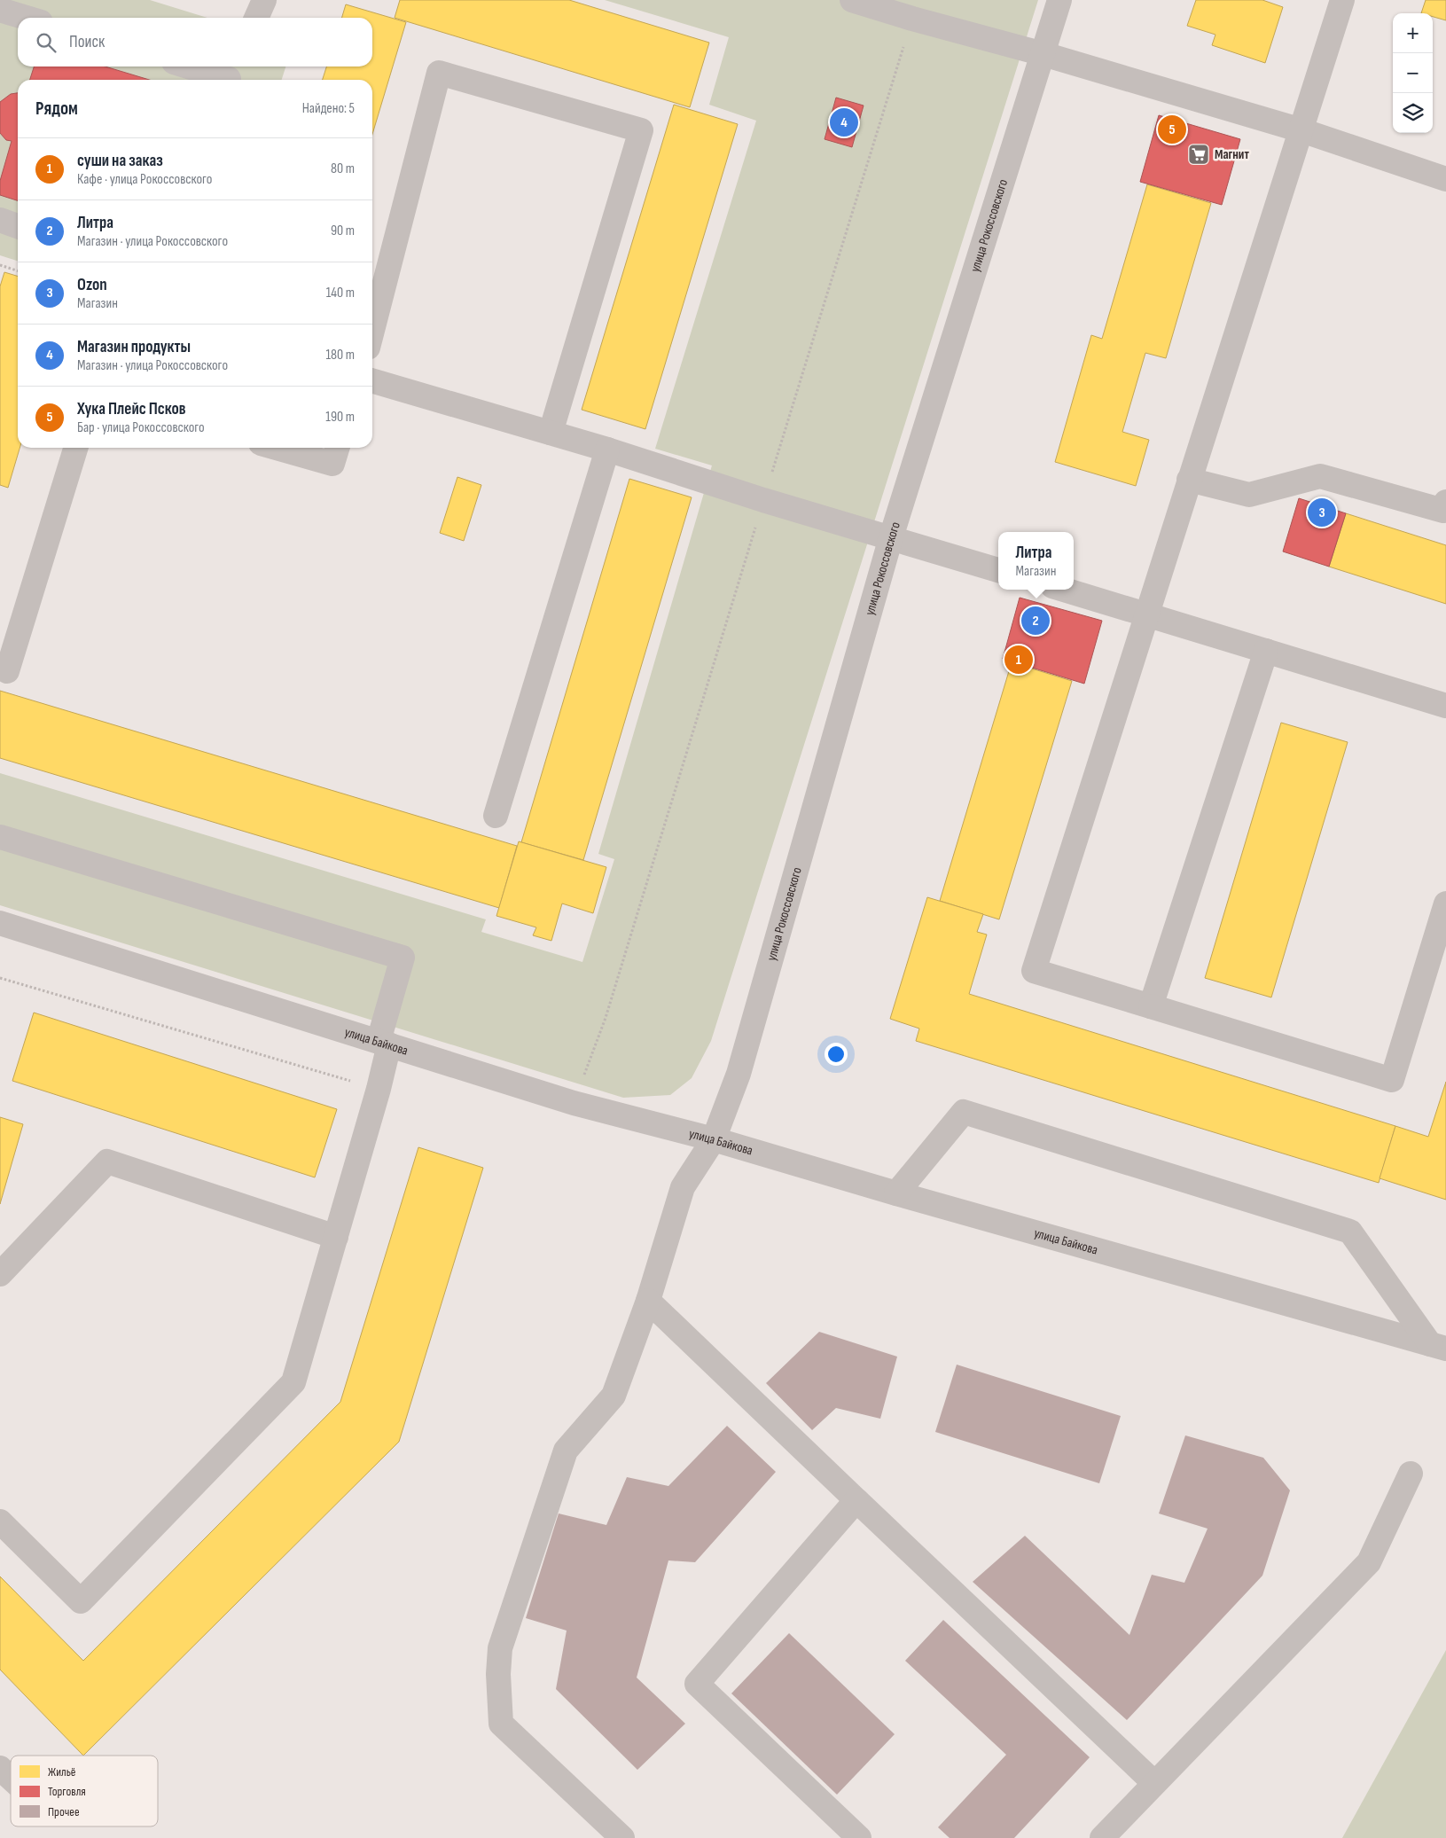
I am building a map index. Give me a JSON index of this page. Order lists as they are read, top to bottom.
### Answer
{
  "streets": {
    "street": ["улица Рокоссовского", "улица Байкова"]
  },
  "crossings": [
    ["улица Рокоссовского", "улица Байкова"]
  ],
  "places": {
    "supermarket": ["Магнит"]
  },
  "legend": ["Жильё", "Торговля", "Прочее"],
  "page": {
    "map_buttons": ["+", "−"],
    "search": "Поиск",
    "heading": ["Рядом", "Найдено: 5"],
    "pins": [
      "4",
      "5",
      "3",
      "2",
      "1"
    ],
    "list": [
      {
        "mark": "1",
        "name": "суши на заказ",
        "note": "Кафе · улица Рокоссовского",
        "value": "80 m"
      },
      {
        "mark": "2",
        "name": "Литра",
        "note": "Магазин · улица Рокоссовского",
        "value": "90 m"
      },
      {
        "mark": "3",
        "name": "Ozon",
        "note": "Магазин",
        "value": "140 m"
      },
      {
        "mark": "4",
        "name": "Магазин продукты",
        "note": "Магазин · улица Рокоссовского",
        "value": "180 m"
      },
      {
        "mark": "5",
        "name": "Хука Плейс Псков",
        "note": "Бар · улица Рокоссовского",
        "value": "190 m"
      }
    ],
    "popup": ["Литра", "Магазин"]
  }
}
